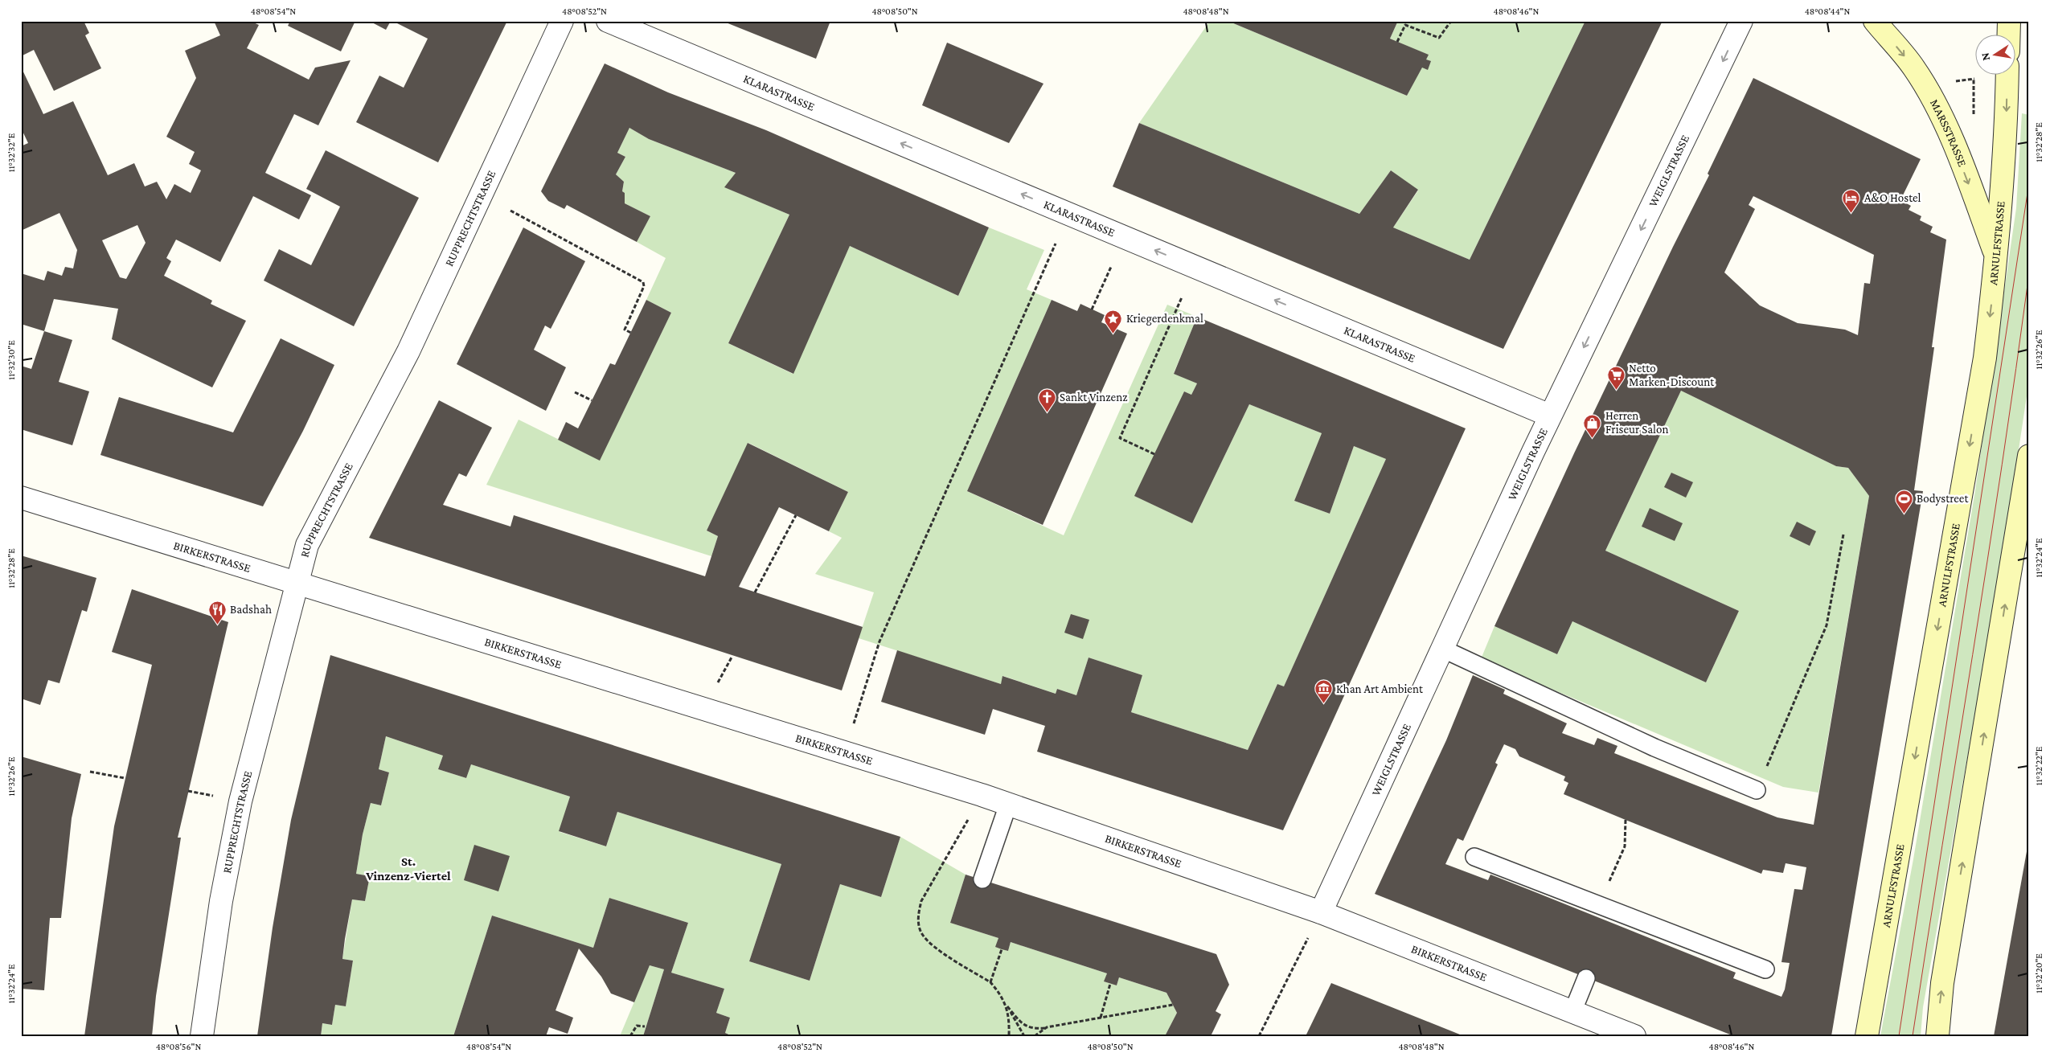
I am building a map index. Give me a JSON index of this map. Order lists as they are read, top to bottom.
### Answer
{
  "streets": {
    "main road": ["MARSSTRASSE", "ARNULFSTRASSE"],
    "street": [
      "KLARASTRASSE",
      "WEIGLSTRASSE",
      "RUPPRECHTSTRASSE",
      "BIRKERSTRASSE"
    ]
  },
  "crossings": [
    ["KLARASTRASSE", "WEIGLSTRASSE"],
    ["MARSSTRASSE", "ARNULFSTRASSE"],
    ["WEIGLSTRASSE", "BIRKERSTRASSE"],
    ["RUPPRECHTSTRASSE", "BIRKERSTRASSE"]
  ],
  "one_way": ["KLARASTRASSE", "MARSSTRASSE", "WEIGLSTRASSE"],
  "districts": ["St. Vinzenz-Viertel"],
  "places": {
    "hotel": ["A&O Hostel"],
    "place": ["Kriegerdenkmal"],
    "supermarket": ["Netto Marken-Discount"],
    "church": ["Sankt Vinzenz"],
    "shop": ["Herren Friseur Salon"],
    "sports": ["Bodystreet"],
    "restaurant": ["Badshah"],
    "museum": ["Khan Art Ambient"]
  },
  "north": "left",
  "coordinates": [
    "48°08'54\"N",
    "48°08'52\"N",
    "48°08'50\"N",
    "48°08'48\"N",
    "48°08'46\"N",
    "48°08'44\"N",
    "11°32'28\"E",
    "11°32'32\"E",
    "11°32'26\"E",
    "11°32'30\"E",
    "11°32'24\"E",
    "11°32'22\"E",
    "11°32'20\"E",
    "48°08'56\"N"
  ]
}
